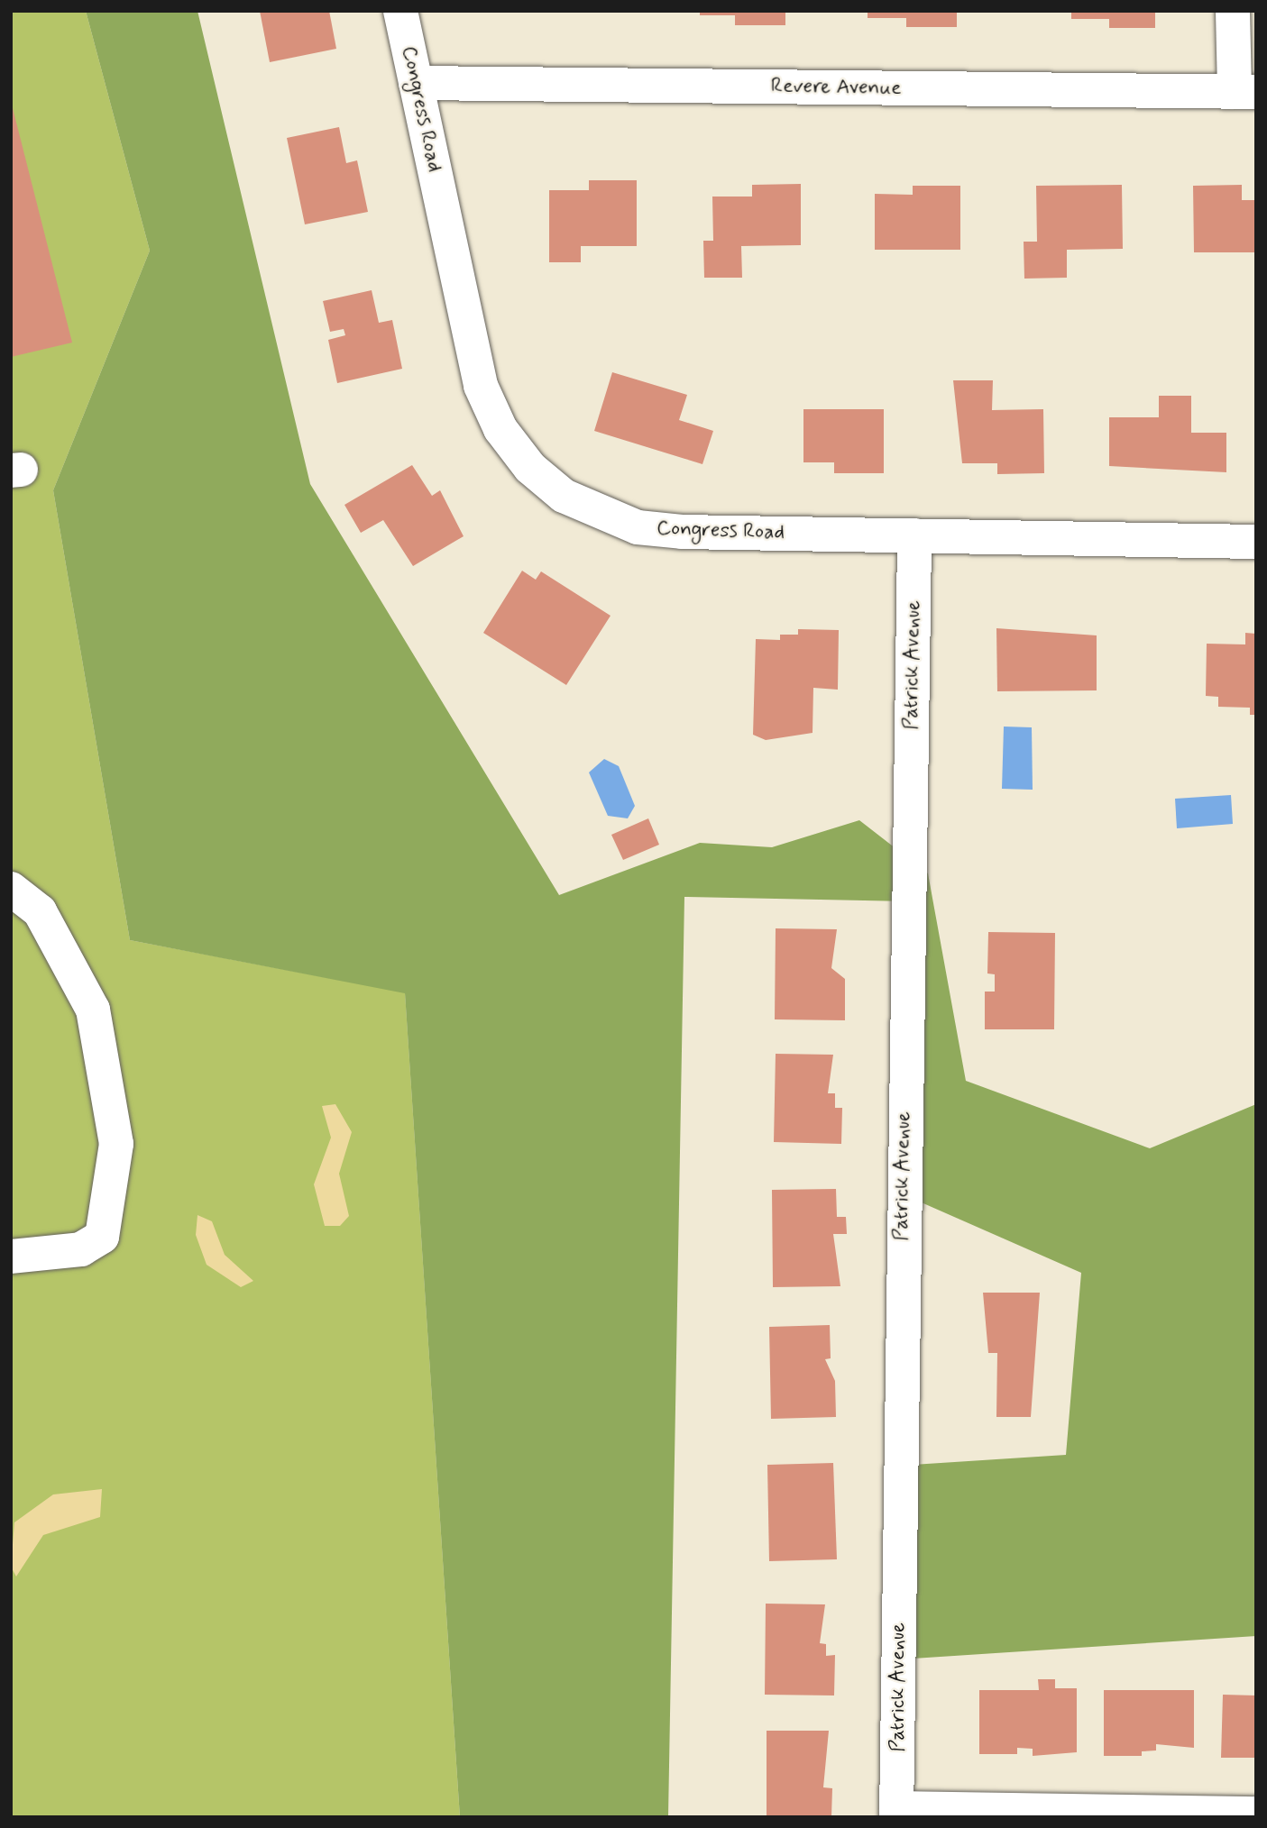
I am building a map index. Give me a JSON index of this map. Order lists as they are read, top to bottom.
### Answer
{
  "streets": {
    "street": ["Revere Avenue", "Congress Road", "Patrick Avenue"]
  },
  "crossings": [
    ["Revere Avenue", "Congress Road"],
    ["Congress Road", "Patrick Avenue"]
  ]
}
